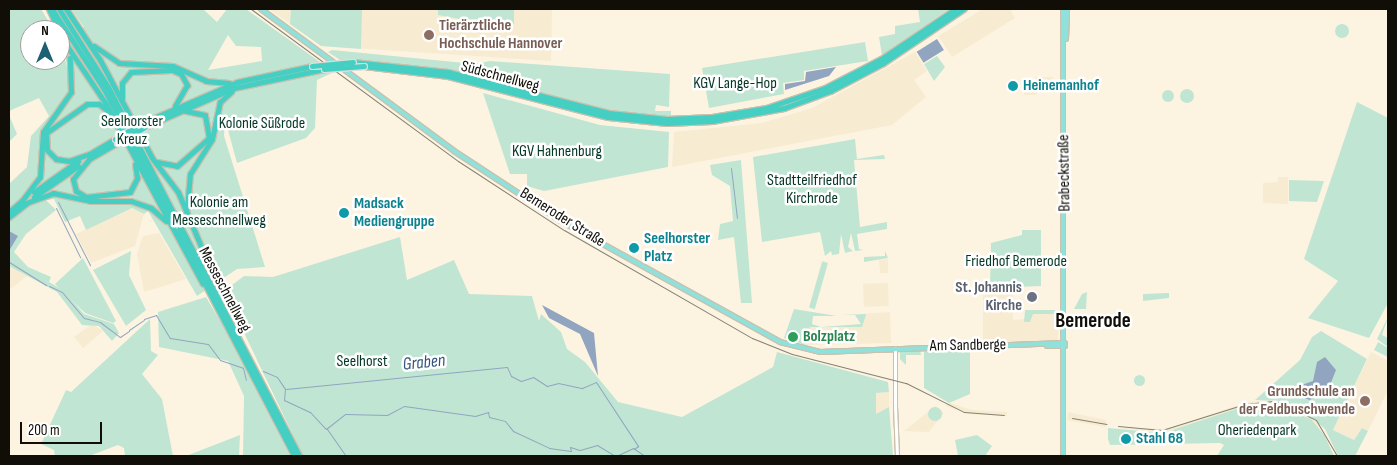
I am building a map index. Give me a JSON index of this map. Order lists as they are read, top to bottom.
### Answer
{
  "streets": {
    "highway": ["Südschnellweg", "Messeschnellweg"],
    "main road": ["Brabeckstraße", "Bemeroder Straße", "Am Sandberge"]
  },
  "crossings": [
    ["Brabeckstraße", "Am Sandberge"],
    ["Bemeroder Straße", "Am Sandberge"]
  ],
  "districts": ["Bemerode"],
  "water": ["Graben"],
  "parks": [
    "KGV Lange-Hop",
    "Seelhorster Kreuz",
    "Kolonie Süßrode",
    "KGV Hahnenburg",
    "Stadtteilfriedhof Kirchrode",
    "Kolonie am Messeschnellweg",
    "Friedhof Bemerode",
    "Seelhorst",
    "Oheriedenpark"
  ],
  "places": [
    "Tierärztliche Hochschule Hannover",
    "Heinemanhof",
    "Madsack Mediengruppe",
    "Seelhorster Platz",
    "St. Johannis Kirche",
    "Bolzplatz",
    "Grundschule an der Feldbuschwende",
    "Stahl 68"
  ],
  "scale_bar": "200 m",
  "north": "top"
}
